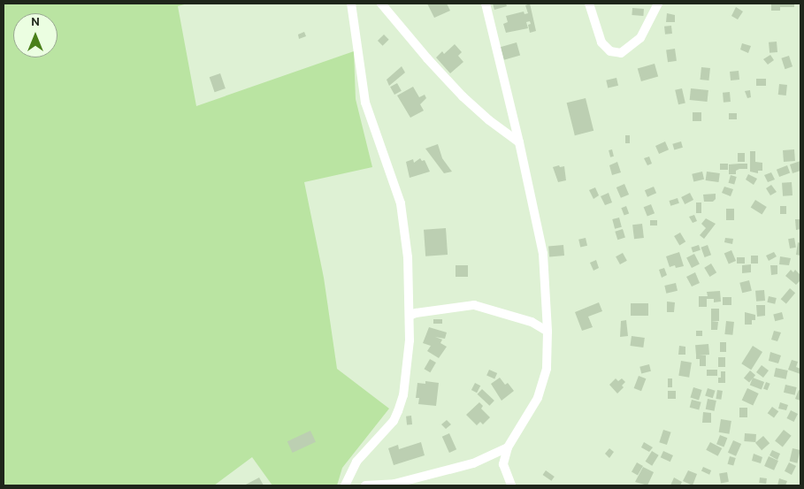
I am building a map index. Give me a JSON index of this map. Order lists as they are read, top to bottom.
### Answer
{
  "north": "top"
}
